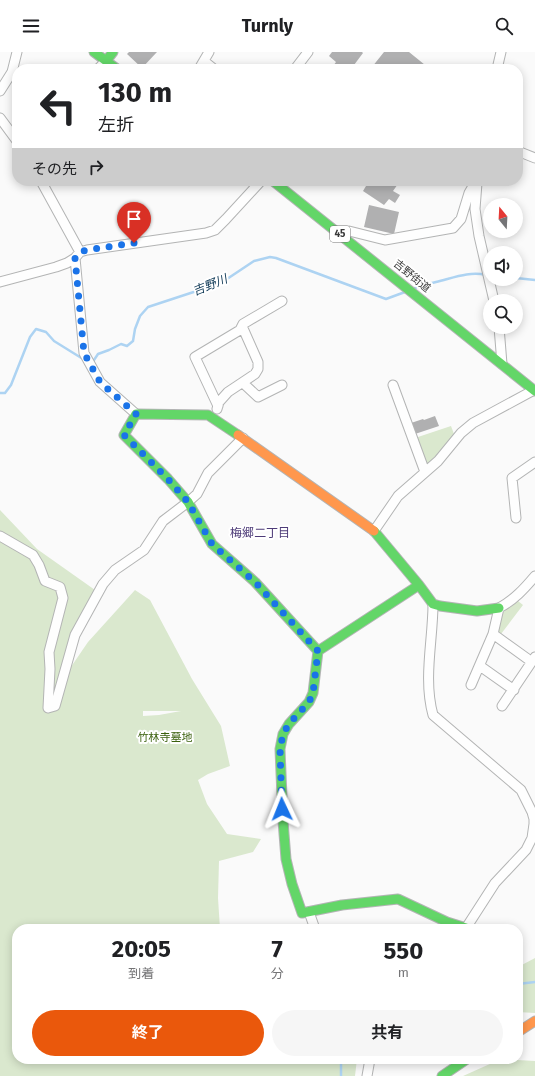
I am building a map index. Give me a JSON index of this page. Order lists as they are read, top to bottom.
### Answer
{
  "streets": {
    "street": ["45", "吉野街道"]
  },
  "districts": ["梅郷二丁目"],
  "water": ["吉野川"],
  "parks": ["竹林寺墓地"],
  "north": "top",
  "page": {
    "header": "Turnly",
    "turn": ["130 m", "左折"],
    "then": "その先",
    "eta": [
      "20:05",
      "到着",
      "7",
      "分",
      "550",
      "m"
    ],
    "buttons": ["終了", "共有"]
  }
}
